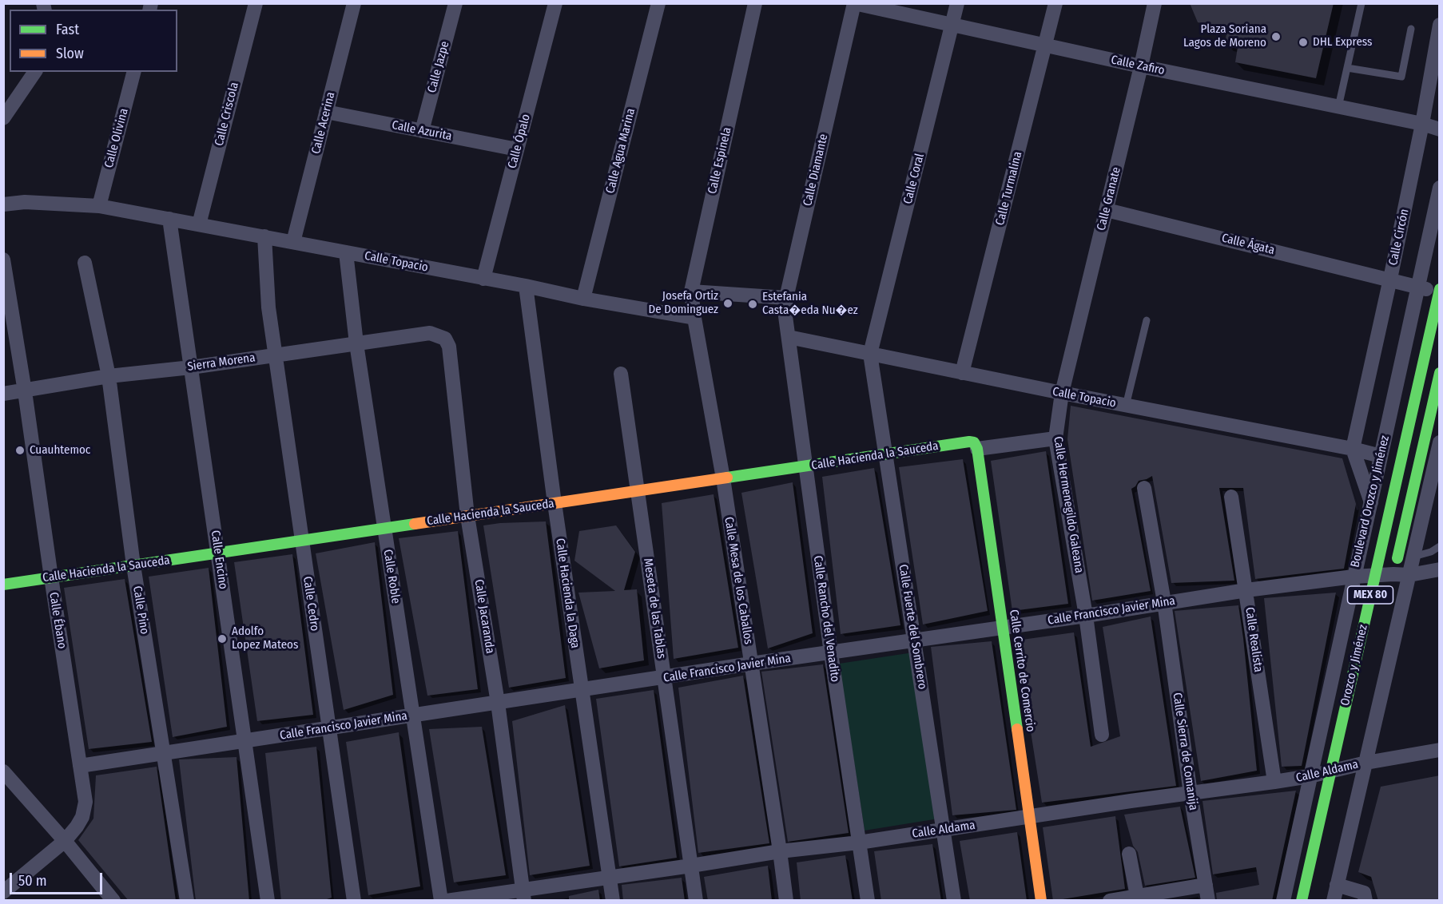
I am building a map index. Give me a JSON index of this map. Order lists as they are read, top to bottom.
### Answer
{
  "streets": {
    "main road": [
      "Calle Hacienda la Sauceda",
      "MEX 80",
      "Orozco y Jiménez",
      "Calle Cerrito de Comercio"
    ],
    "street": [
      "Calle Zafiro",
      "Calle Jazpe",
      "Calle Criscola",
      "Calle Acerina",
      "Calle Azurita",
      "Calle Olivina",
      "Calle Ópalo",
      "Calle Agua Marina",
      "Calle Espinela",
      "Calle Diamante",
      "Calle Coral",
      "Calle Turmalina",
      "Calle Granate",
      "Calle Circón",
      "Calle Ágata",
      "Calle Topacio",
      "Sierra Morena",
      "Boulevard Orozco y Jiménez",
      "Calle Hermenegildo Galeana",
      "Calle Encino",
      "Calle Roble",
      "Calle Mesa de los Caballos",
      "Calle Hacienda la Daga",
      "Calle Cedro",
      "Meseta de las Tablas",
      "Calle Pino",
      "Calle Francisco Javier Mina",
      "Calle Jacaranda",
      "Calle Rancho del Venadito",
      "Calle Ébano",
      "Calle Fuerte del Sombrero",
      "Calle Realista",
      "Calle Sierra de Comanija",
      "Calle Aldama"
    ]
  },
  "crossings": [
    ["Calle Zafiro", "Calle Diamante"],
    ["Calle Zafiro", "Calle Coral"],
    ["Calle Zafiro", "Calle Turmalina"],
    ["Calle Zafiro", "Calle Granate"],
    ["Calle Zafiro", "Calle Circón"],
    ["Calle Jazpe", "Calle Azurita"],
    ["Calle Criscola", "Calle Topacio"],
    ["Calle Acerina", "Calle Azurita"],
    ["Calle Acerina", "Calle Topacio"],
    ["Calle Azurita", "Calle Ópalo"],
    ["Calle Olivina", "Calle Topacio"],
    ["Calle Ópalo", "Calle Topacio"],
    ["Calle Agua Marina", "Calle Topacio"],
    ["Calle Espinela", "Calle Topacio"],
    ["Calle Espinela", "Calle Mesa de los Caballos"],
    ["Calle Diamante", "Calle Topacio"],
    ["Calle Diamante", "Calle Rancho del Venadito"],
    ["Calle Coral", "Calle Topacio"],
    ["Calle Coral", "Calle Fuerte del Sombrero"],
    ["Calle Turmalina", "Calle Topacio"],
    ["Calle Granate", "Calle Ágata"],
    ["Calle Granate", "Calle Topacio"],
    ["Calle Granate", "Calle Hermenegildo Galeana"],
    ["Calle Circón", "Calle Ágata"],
    ["Calle Circón", "Calle Topacio"],
    ["Calle Ágata", "Boulevard Orozco y Jiménez"],
    ["Calle Ágata", "Orozco y Jiménez"],
    ["Calle Topacio", "Boulevard Orozco y Jiménez"],
    ["Calle Topacio", "Calle Hermenegildo Galeana"],
    ["Calle Topacio", "Calle Encino"],
    ["Calle Topacio", "Calle Roble"],
    ["Calle Topacio", "Calle Mesa de los Caballos"],
    ["Calle Topacio", "Calle Hacienda la Daga"],
    ["Calle Topacio", "Calle Cedro"],
    ["Calle Topacio", "Calle Rancho del Venadito"],
    ["Calle Topacio", "Calle Fuerte del Sombrero"],
    ["Sierra Morena", "Calle Encino"],
    ["Sierra Morena", "Calle Roble"],
    ["Sierra Morena", "Calle Cedro"],
    ["Sierra Morena", "Calle Pino"],
    ["Sierra Morena", "Calle Jacaranda"],
    ["Sierra Morena", "Calle Ébano"],
    ["Calle Hacienda la Sauceda", "Calle Hermenegildo Galeana"],
    ["Calle Hacienda la Sauceda", "Calle Encino"],
    ["Calle Hacienda la Sauceda", "Calle Roble"],
    ["Calle Hacienda la Sauceda", "Calle Mesa de los Caballos"],
    ["Calle Hacienda la Sauceda", "Calle Hacienda la Daga"],
    ["Calle Hacienda la Sauceda", "Calle Cedro"],
    ["Calle Hacienda la Sauceda", "Meseta de las Tablas"],
    ["Calle Hacienda la Sauceda", "Calle Pino"],
    ["Calle Hacienda la Sauceda", "Calle Jacaranda"],
    ["Calle Hacienda la Sauceda", "Calle Rancho del Venadito"],
    ["Calle Hacienda la Sauceda", "Calle Ébano"],
    ["Calle Hacienda la Sauceda", "Calle Fuerte del Sombrero"],
    ["Calle Hacienda la Sauceda", "Calle Cerrito de Comercio"],
    ["Boulevard Orozco y Jiménez", "Calle Francisco Javier Mina"],
    ["Boulevard Orozco y Jiménez", "Calle Aldama"],
    ["Calle Hermenegildo Galeana", "Calle Francisco Javier Mina"],
    ["Calle Encino", "Calle Francisco Javier Mina"],
    ["Calle Roble", "Calle Francisco Javier Mina"],
    ["Calle Mesa de los Caballos", "Calle Francisco Javier Mina"],
    ["Calle Mesa de los Caballos", "Calle Aldama"],
    ["Calle Hacienda la Daga", "Calle Francisco Javier Mina"],
    ["Calle Hacienda la Daga", "Calle Aldama"],
    ["MEX 80", "Calle Francisco Javier Mina"],
    ["Calle Cedro", "Calle Francisco Javier Mina"],
    ["Meseta de las Tablas", "Calle Francisco Javier Mina"],
    ["Meseta de las Tablas", "Calle Aldama"],
    ["Calle Pino", "Calle Francisco Javier Mina"],
    ["Calle Francisco Javier Mina", "Calle Jacaranda"],
    ["Calle Francisco Javier Mina", "Calle Rancho del Venadito"],
    ["Calle Francisco Javier Mina", "Calle Ébano"],
    ["Calle Francisco Javier Mina", "Calle Fuerte del Sombrero"],
    ["Calle Francisco Javier Mina", "Calle Realista"],
    ["Calle Francisco Javier Mina", "Orozco y Jiménez"],
    ["Calle Francisco Javier Mina", "Calle Cerrito de Comercio"],
    ["Calle Francisco Javier Mina", "Calle Sierra de Comanija"],
    ["Calle Jacaranda", "Calle Aldama"],
    ["Calle Rancho del Venadito", "Calle Aldama"],
    ["Calle Fuerte del Sombrero", "Calle Aldama"],
    ["Calle Realista", "Calle Aldama"],
    ["Orozco y Jiménez", "Calle Aldama"],
    ["Calle Cerrito de Comercio", "Calle Aldama"],
    ["Calle Sierra de Comanija", "Calle Aldama"]
  ],
  "places": [
    "Plaza Soriana Lagos de Moreno",
    "DHL Express",
    "Josefa Ortiz De Dominguez",
    "Estefania Casta�eda Nu�ez",
    "Cuauhtemoc",
    "Adolfo Lopez Mateos"
  ],
  "legend": ["Fast", "Slow"],
  "scale_bar": "50 m"
}
